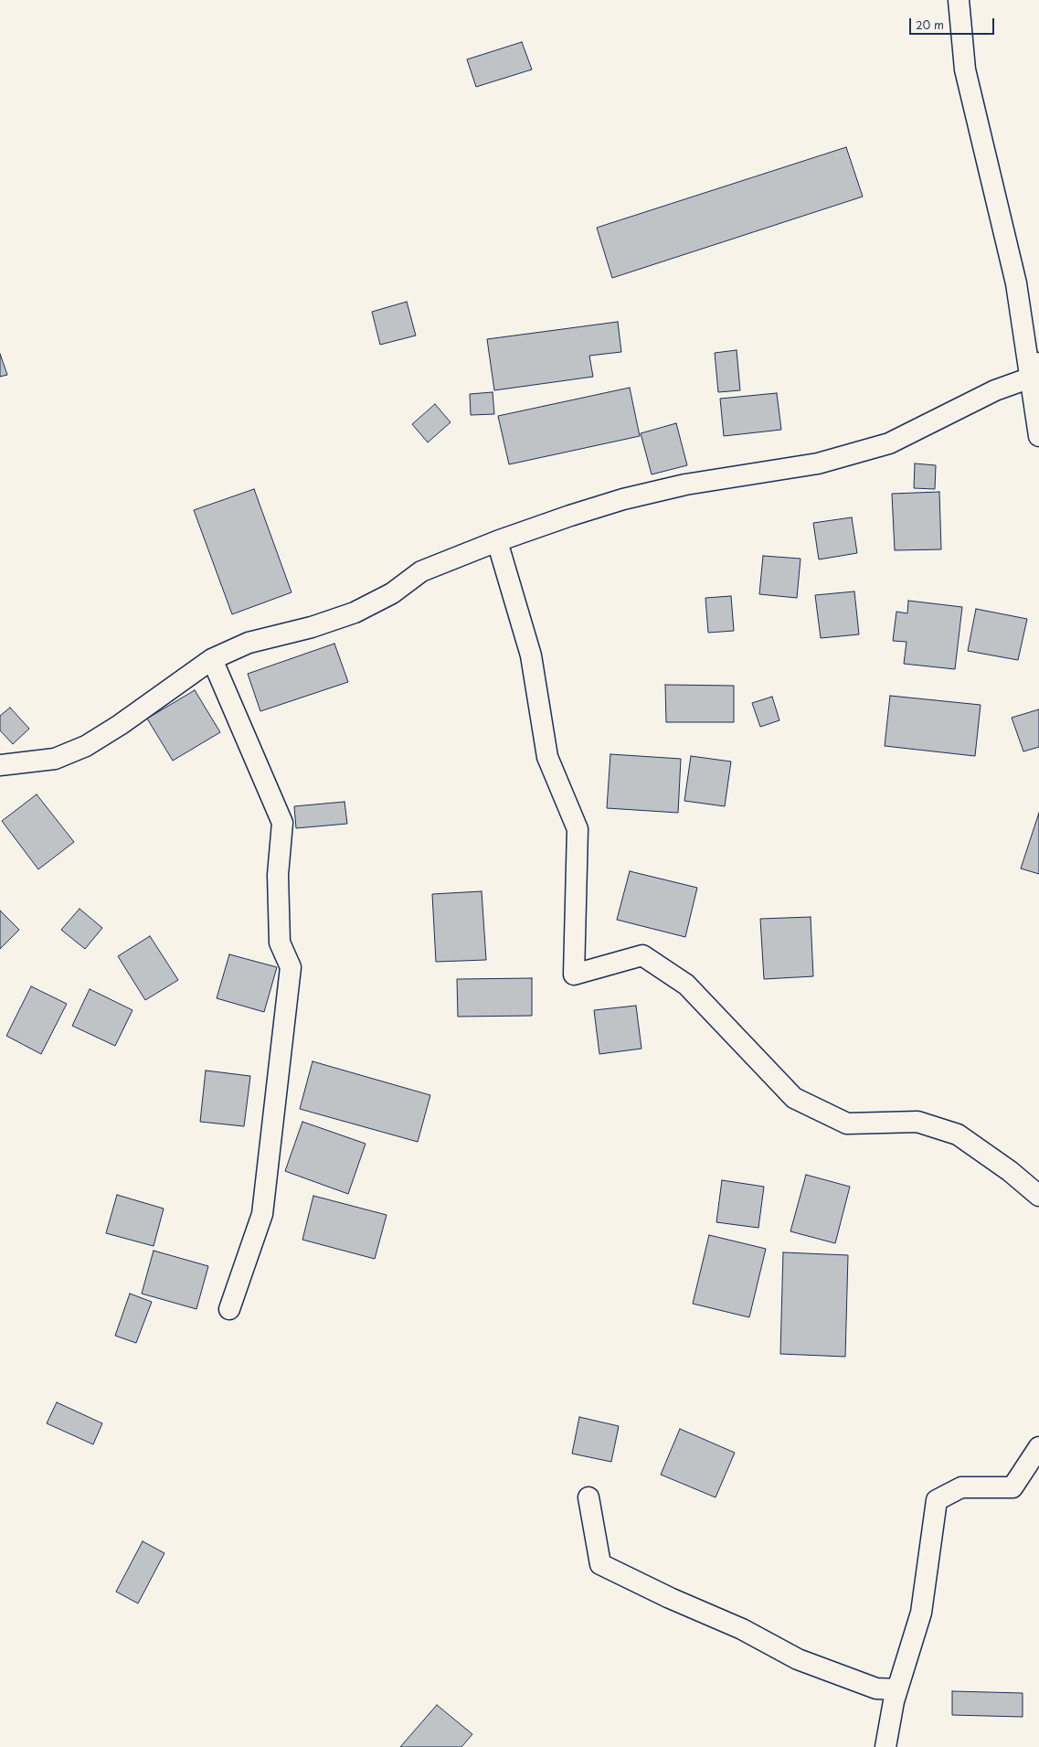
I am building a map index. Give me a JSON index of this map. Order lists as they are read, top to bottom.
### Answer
{
  "scale_bar": "20 m"
}
